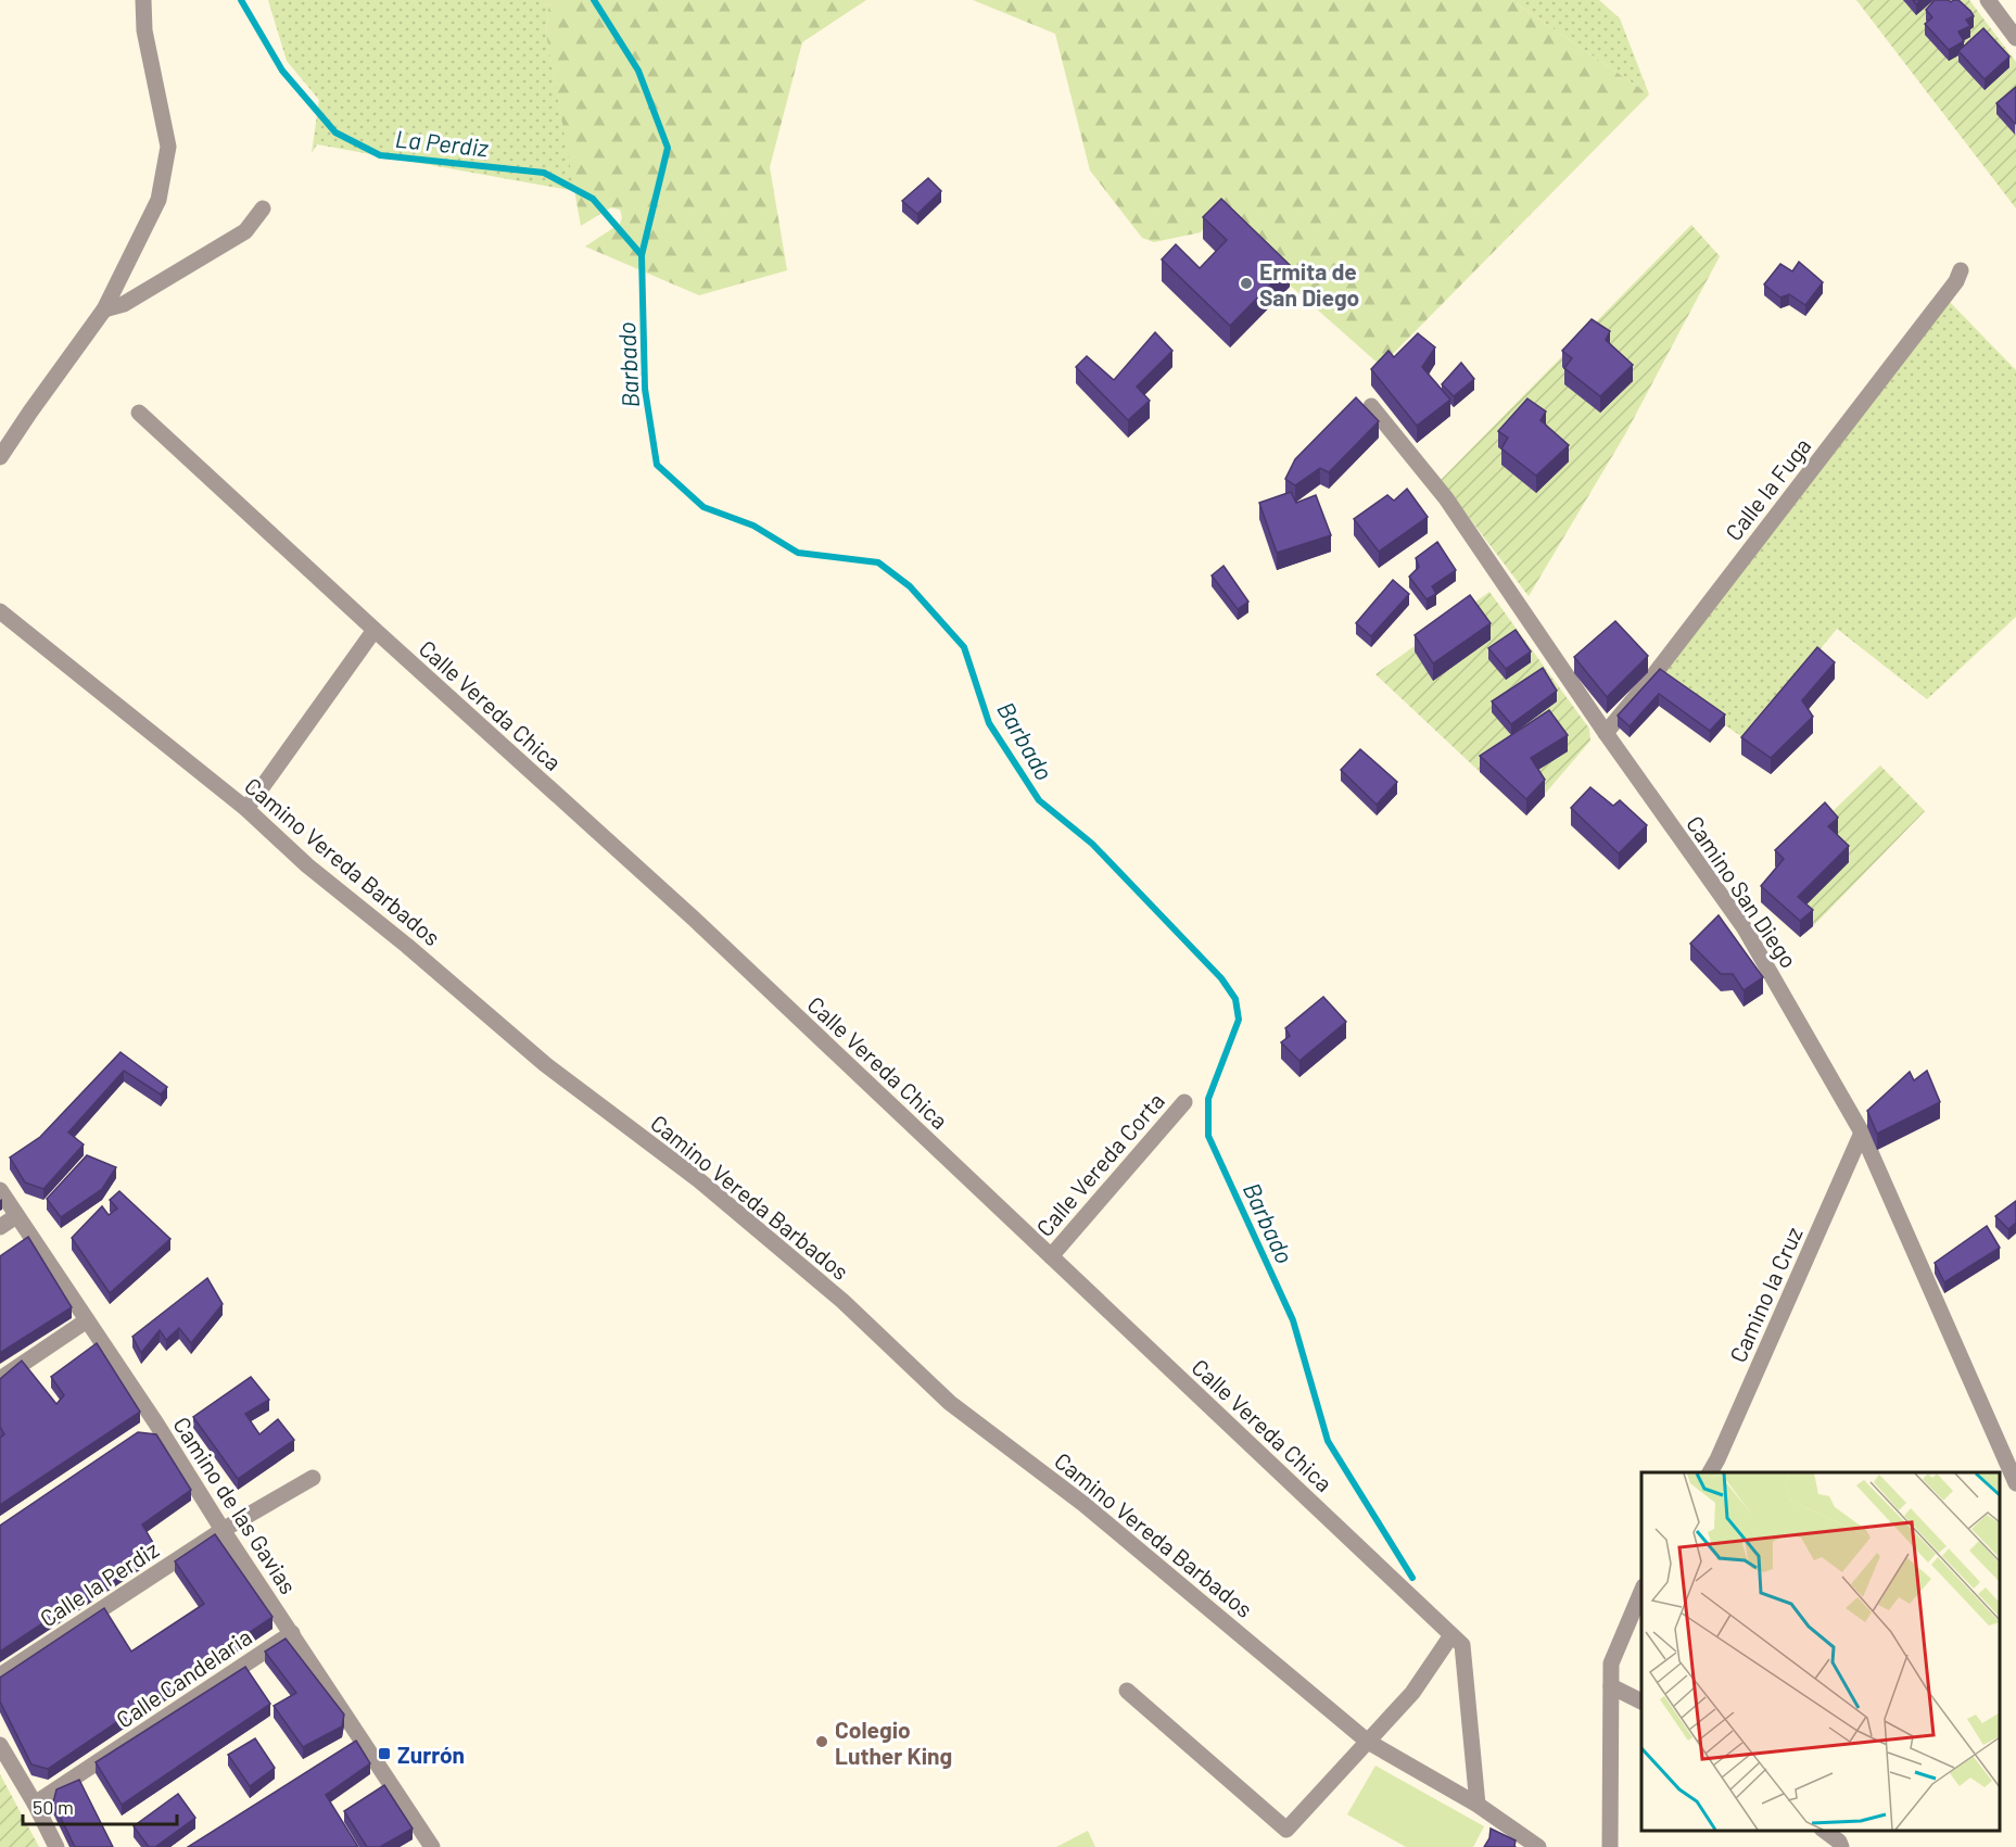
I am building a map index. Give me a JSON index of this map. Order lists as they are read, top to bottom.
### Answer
{
  "streets": {
    "street": [
      "Calle la Fuga",
      "Calle Vereda Chica",
      "Camino Vereda Barbados",
      "Camino San Diego",
      "Calle Vereda Corta",
      "Camino la Cruz",
      "Camino de las Gavias",
      "Calle la Perdiz",
      "Calle Candelaria"
    ]
  },
  "crossings": [
    ["Calle la Fuga", "Camino San Diego"],
    ["Calle Vereda Chica", "Camino Vereda Barbados"],
    ["Calle Vereda Chica", "Calle Vereda Corta"],
    ["Camino San Diego", "Camino la Cruz"],
    ["Camino de las Gavias", "Calle la Perdiz"],
    ["Camino de las Gavias", "Calle Candelaria"]
  ],
  "water": ["La Perdiz", "Barbado"],
  "places": {
    "other": ["Ermita de San Diego", "Colegio Luther King"],
    "transit": ["Zurrón"]
  },
  "scale_bar": "50 m"
}
